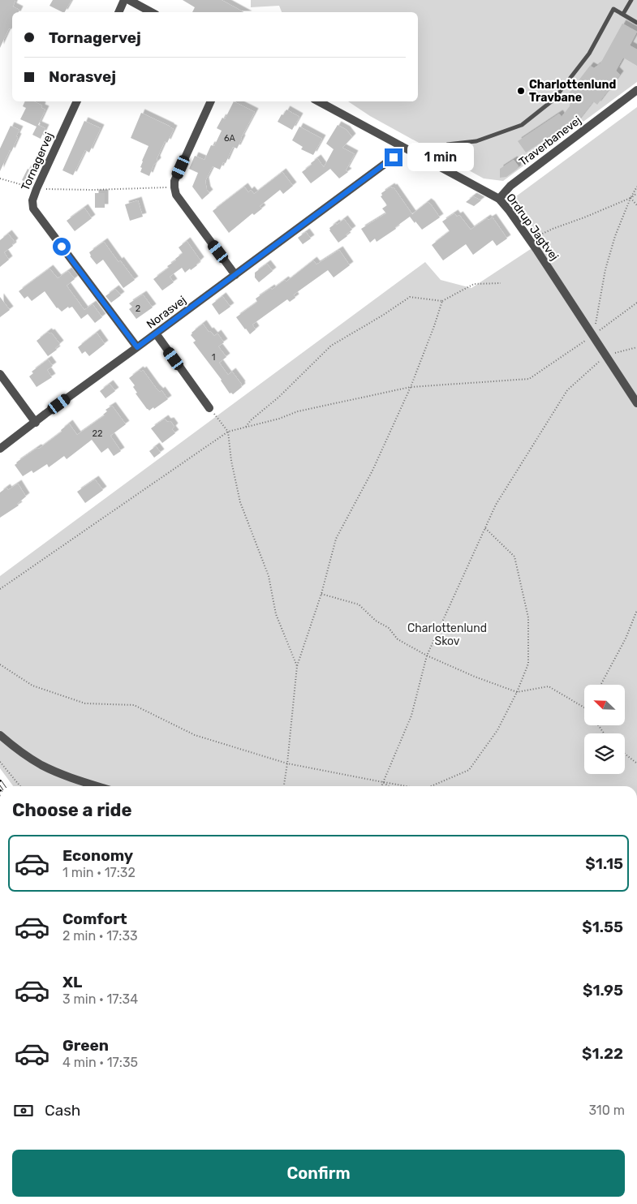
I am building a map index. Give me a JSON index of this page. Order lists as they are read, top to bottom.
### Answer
{
  "streets": {
    "street": [
      "Traverbanevej",
      "Tornagervej",
      "Ordrup Jagtvej",
      "Norasvej"
    ]
  },
  "crossings": [
    ["Traverbanevej", "Ordrup Jagtvej"],
    ["Tornagervej", "Norasvej"],
    ["Ordrup Jagtvej", "Norasvej"]
  ],
  "parks": ["Charlottenlund Skov"],
  "places": ["Charlottenlund Travbane"],
  "house_numbers": [
    "6A",
    "2",
    "1",
    "22"
  ],
  "north": "top left",
  "page": {
    "banner": ["Tornagervej", "Norasvej"],
    "bubble": "1 min",
    "heading": "Choose a ride",
    "list": [
      {
        "name": "Economy",
        "note": "1 min · 17:32",
        "value": "$1.15"
      },
      {
        "name": "Comfort",
        "note": "2 min · 17:33",
        "value": "$1.55"
      },
      {
        "name": "XL",
        "note": "3 min · 17:34",
        "value": "$1.95"
      },
      {
        "name": "Green",
        "note": "4 min · 17:35",
        "value": "$1.22"
      }
    ],
    "pay": ["Cash", "310 m"],
    "buttons": "Confirm"
  }
}
